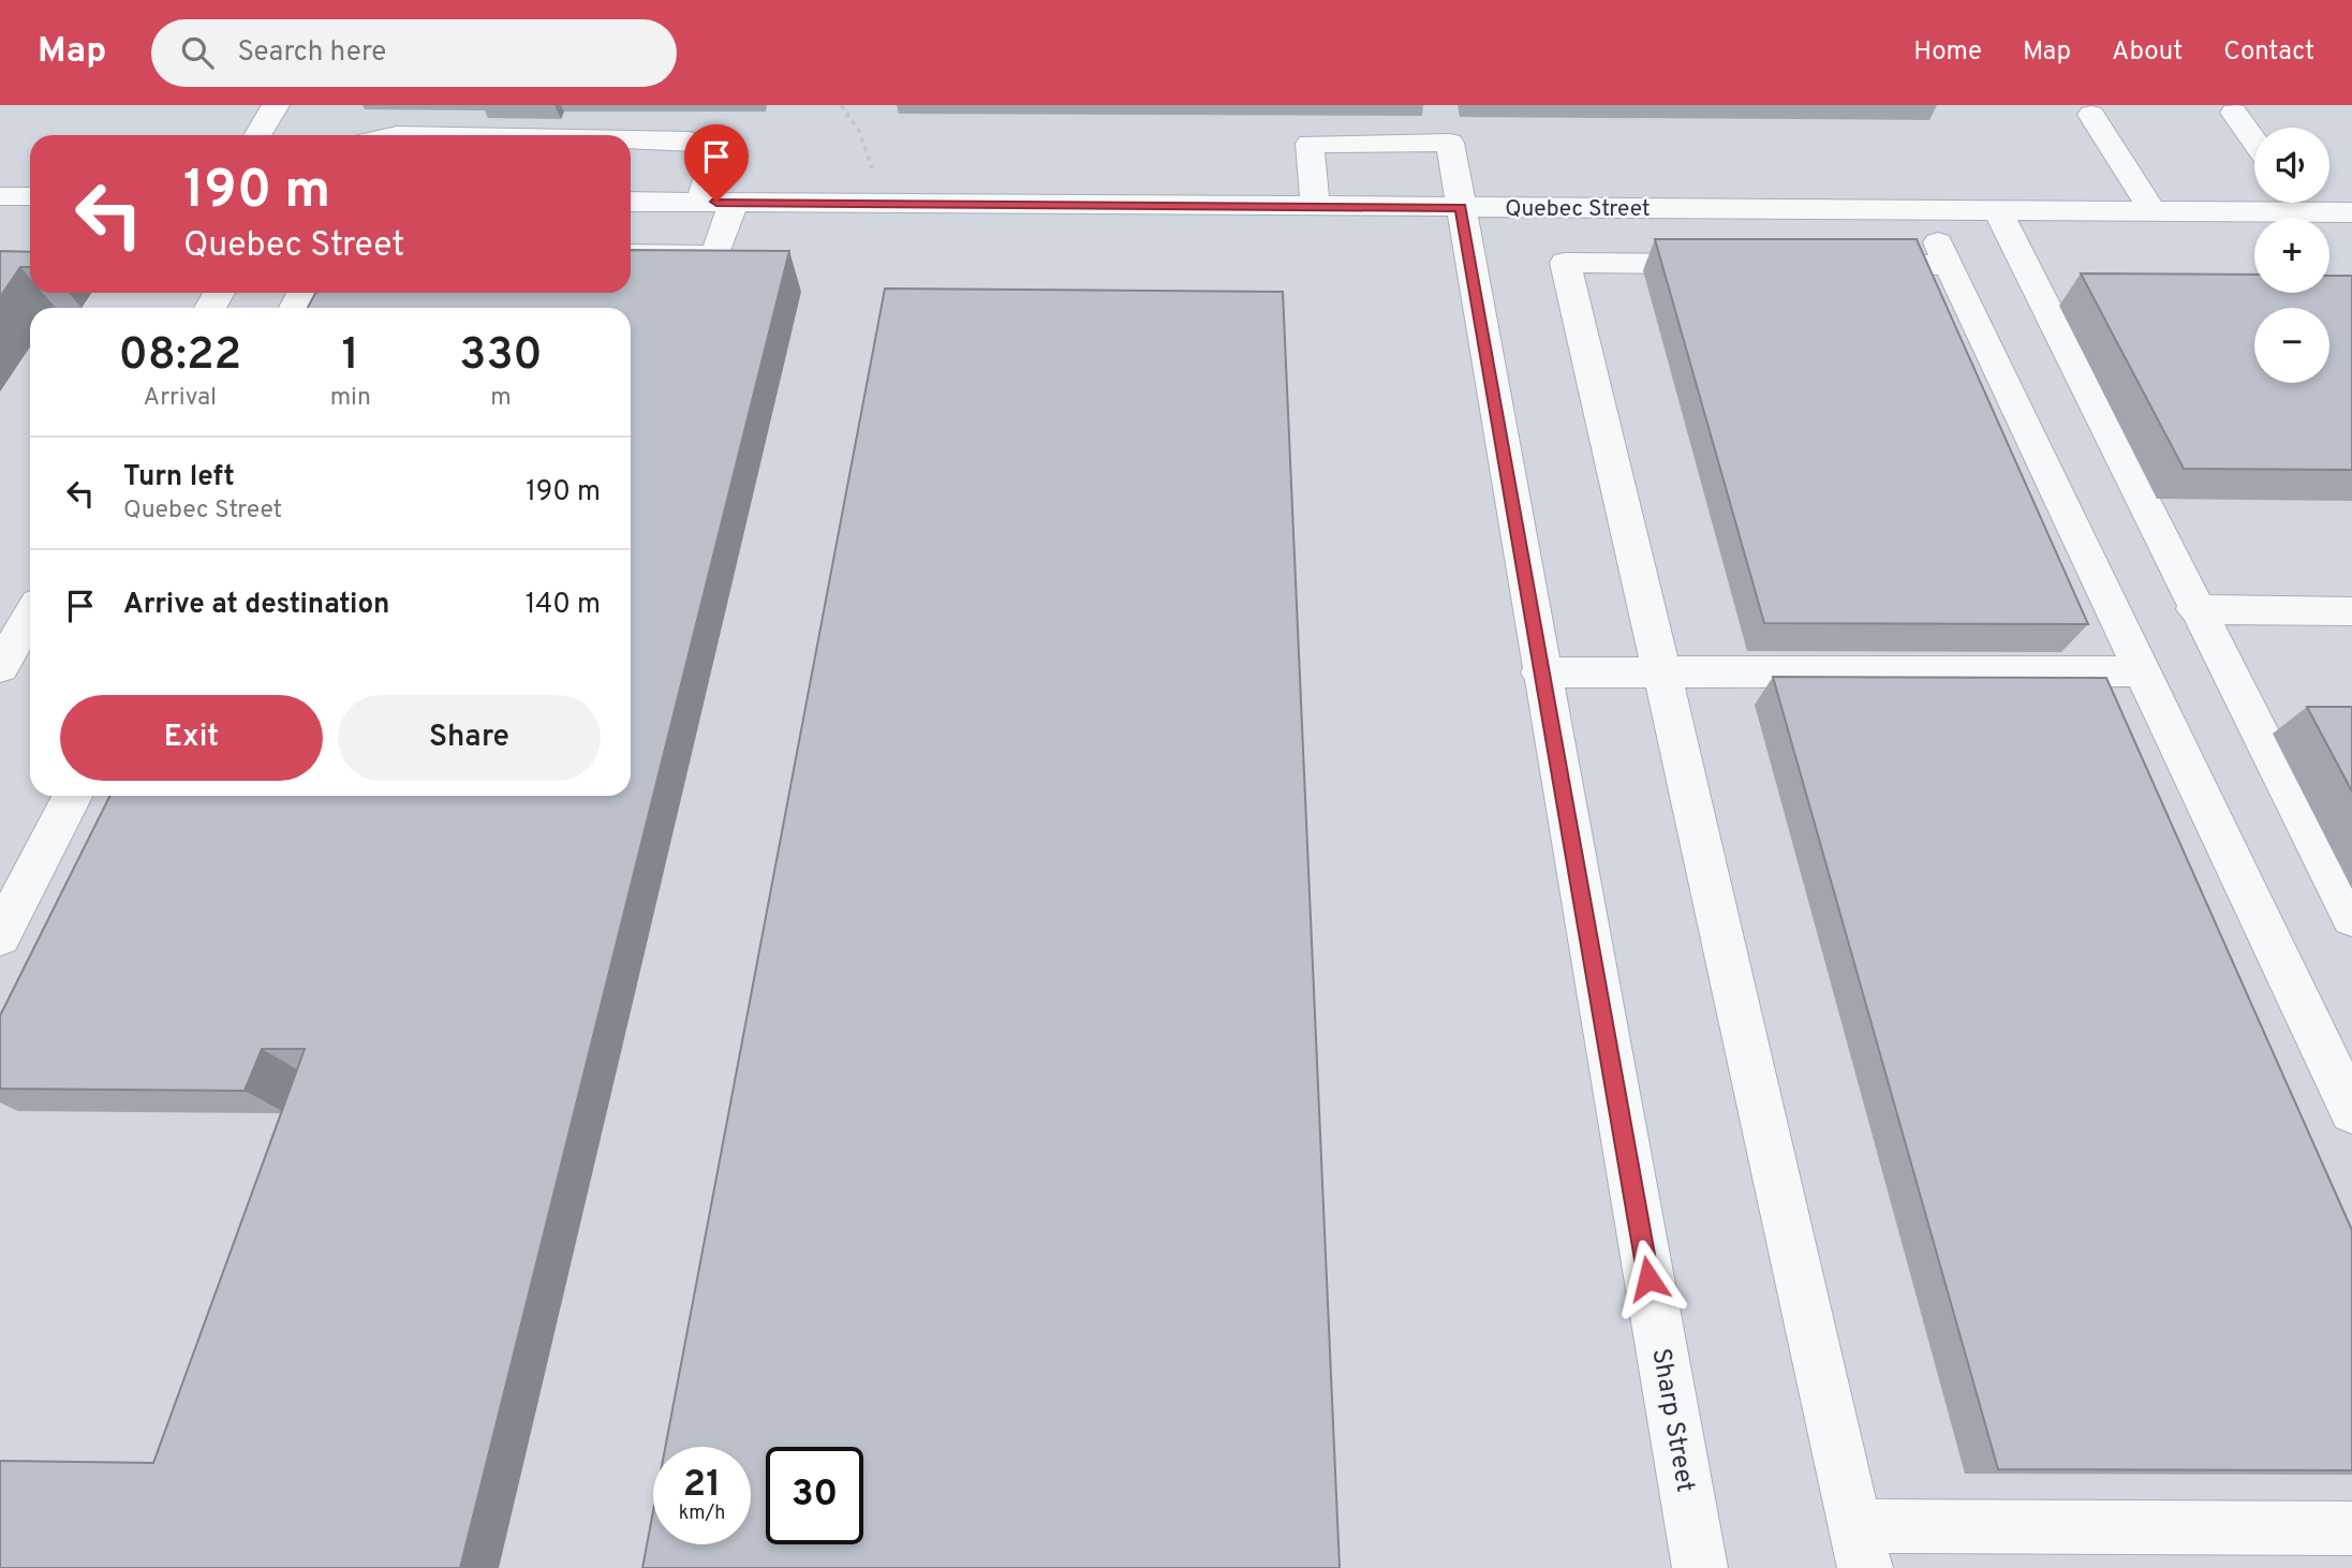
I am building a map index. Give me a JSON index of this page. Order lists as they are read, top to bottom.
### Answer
{
  "streets": {
    "street": ["Quebec Street", "Sharp Street"]
  },
  "crossings": [
    ["Quebec Street", "Sharp Street"]
  ],
  "page": {
    "header": "Map",
    "search": "Search here",
    "nav": [
      "Home",
      "Map",
      "About",
      "Contact"
    ],
    "map_buttons": ["+", "−"],
    "turn": ["190 m", "Quebec Street"],
    "eta": [
      "08:22",
      "Arrival",
      "1",
      "min",
      "330",
      "m"
    ],
    "list": [
      {
        "name": "Turn left",
        "note": "Quebec Street",
        "value": "190 m"
      },
      {
        "name": "Arrive at destination",
        "value": "140 m"
      }
    ],
    "buttons": ["Exit", "Share"],
    "speed": "21 km/h",
    "limit": "30"
  }
}
